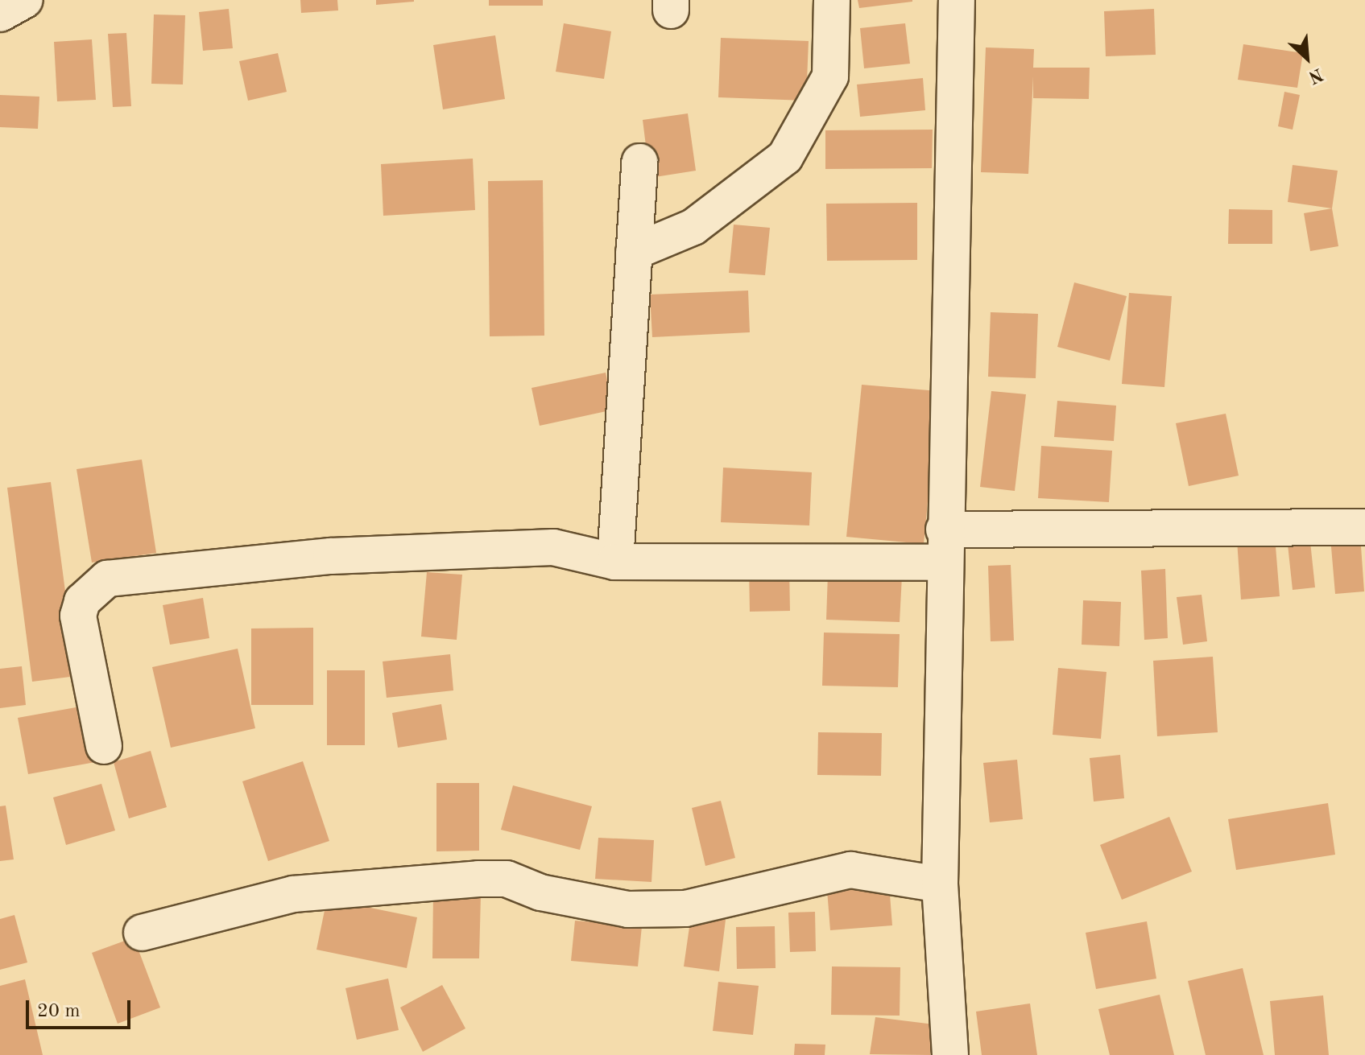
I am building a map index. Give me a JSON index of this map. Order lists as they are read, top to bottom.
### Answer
{
  "scale_bar": "20 m",
  "north": "bottom right"
}
